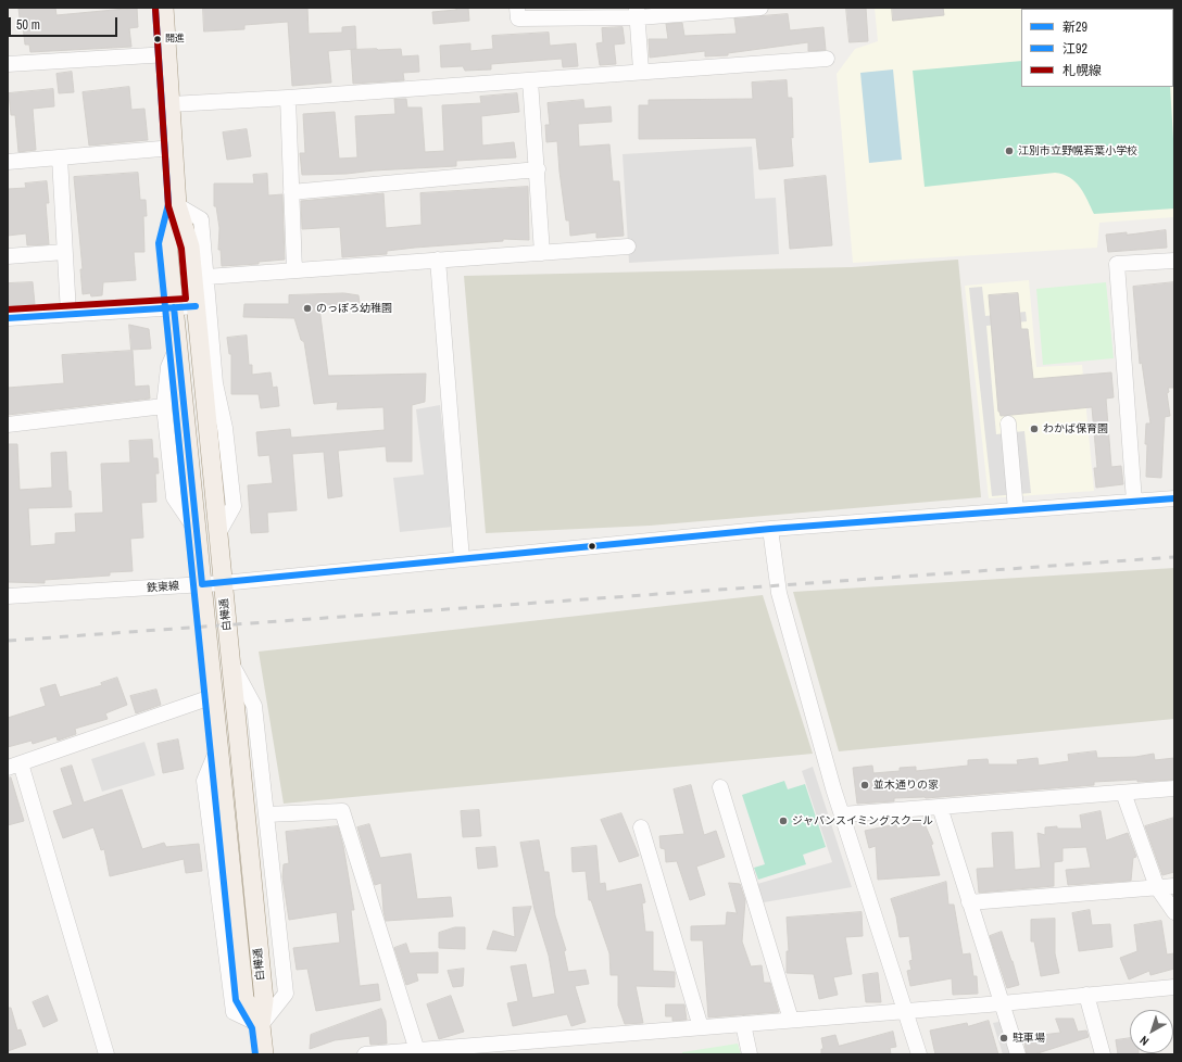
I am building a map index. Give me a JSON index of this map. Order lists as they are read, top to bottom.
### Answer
{
  "streets": {
    "main road": ["白樺通"],
    "street": ["鉄東線"]
  },
  "crossings": [
    ["鉄東線", "白樺通"]
  ],
  "places": [
    "開進",
    "江別市立野幌若葉小学校",
    "のっぽろ幼稚園",
    "わかば保育園",
    "並木通りの家",
    "ジャパンスイミングスクール",
    "駐車場"
  ],
  "lines": ["transit line 江92", "transit line 札幌線", "transit line 新29"],
  "legend": ["新29", "江92", "札幌線"],
  "scale_bar": "50 m",
  "north": "bottom left"
}
